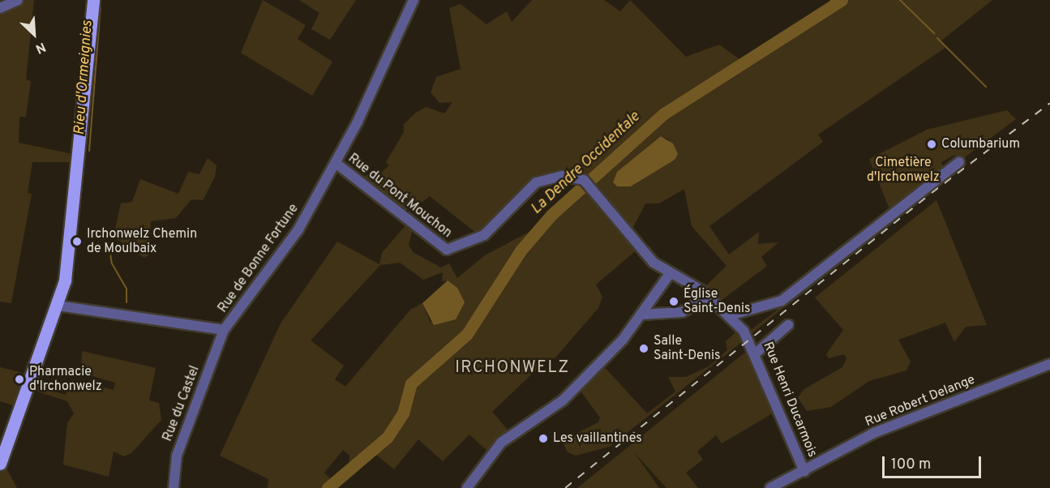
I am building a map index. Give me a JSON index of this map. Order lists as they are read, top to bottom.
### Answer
{
  "streets": {
    "street": [
      "Rue du Pont Mouchon",
      "Rue de Bonne Fortune",
      "Rue Henri Ducarmois",
      "Rue Robert Delange",
      "Rue du Castel"
    ]
  },
  "crossings": [
    ["Rue du Pont Mouchon", "Rue de Bonne Fortune"],
    ["Rue du Pont Mouchon", "Rue Henri Ducarmois"],
    ["Rue de Bonne Fortune", "Rue du Castel"],
    ["Rue Henri Ducarmois", "Rue Robert Delange"]
  ],
  "districts": ["IRCHONWELZ"],
  "water": ["Rieu d'Ormeignies", "La Dendre Occidentale"],
  "parks": ["Cimetière d'Irchonwelz"],
  "places": [
    "Columbarium",
    "Irchonwelz Chemin de Moulbaix",
    "Église Saint-Denis",
    "Salle Saint-Denis",
    "Pharmacie d'Irchonwelz",
    "Les vaillantines"
  ],
  "scale_bar": "100 m",
  "north": "bottom right"
}
